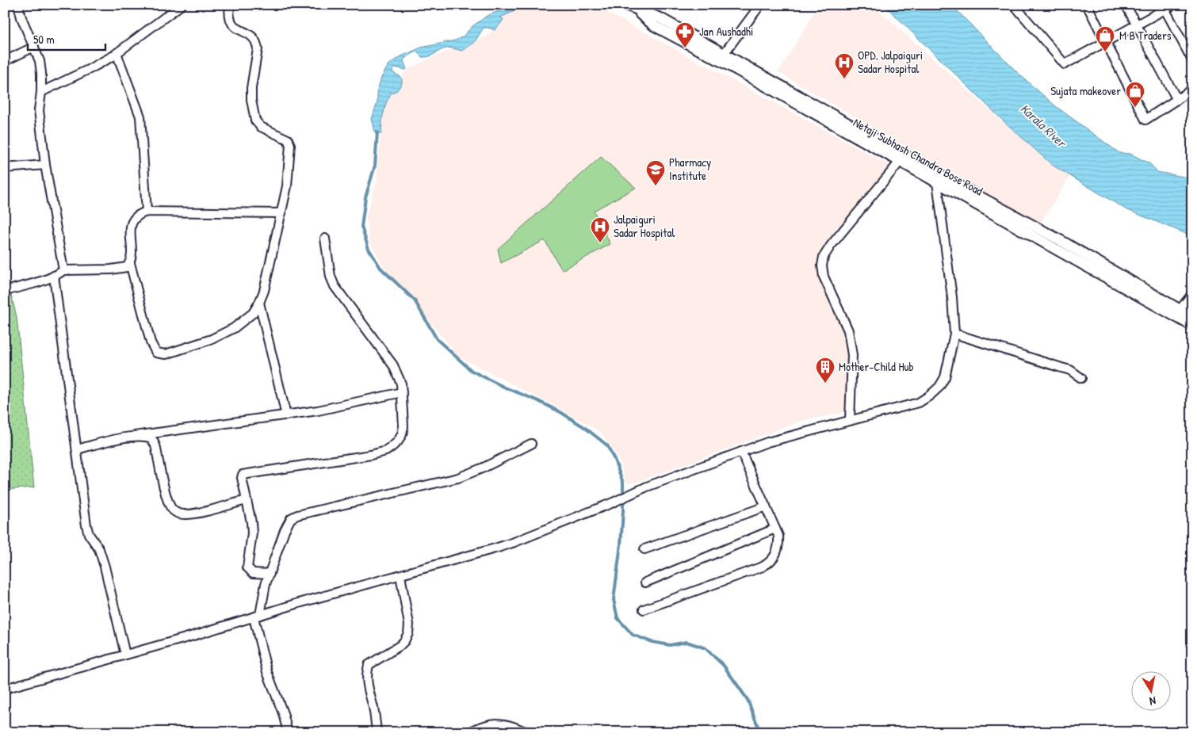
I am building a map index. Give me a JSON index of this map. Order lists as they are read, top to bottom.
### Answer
{
  "streets": {
    "street": ["Netaji Subhash Chandra Bose Road"]
  },
  "water": ["Karala River"],
  "places": {
    "pharmacy": ["Jan Aushadhi"],
    "shop": ["M B Traders", "Sujata makeover"],
    "hospital": ["OPD, Jalpaiguri Sadar Hospital", "Jalpaiguri Sadar Hospital"],
    "school or university": ["Pharmacy Institute"],
    "building": ["Mother-Child Hub"]
  },
  "scale_bar": "50 m",
  "north": "bottom"
}
